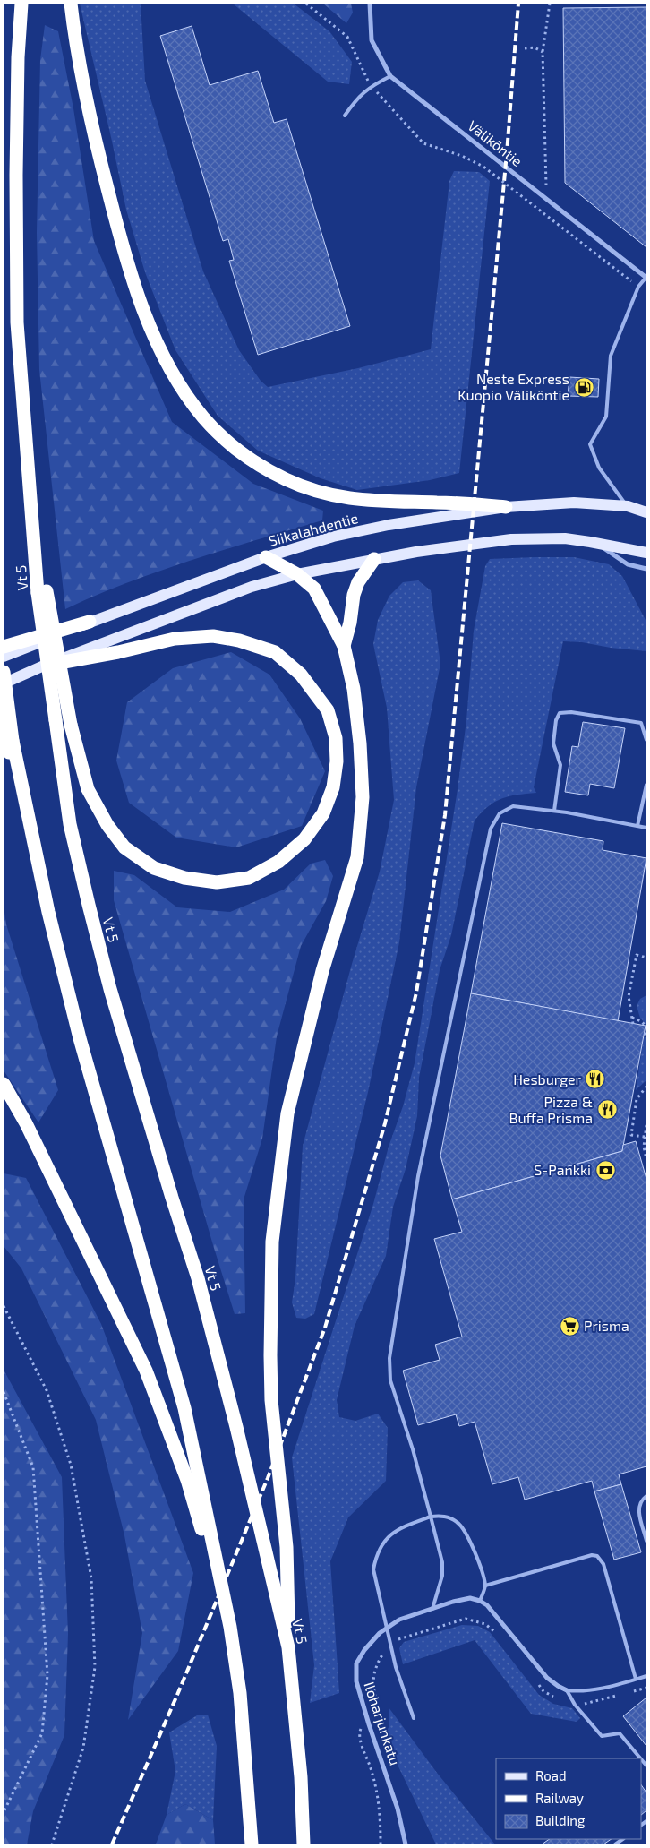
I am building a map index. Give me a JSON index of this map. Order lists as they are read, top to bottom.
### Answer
{
  "streets": {
    "highway": ["Vt 5"],
    "main road": ["Siikalahdentie"],
    "street": ["Väliköntie", "Iloharjunkatu"]
  },
  "places": {
    "fuel station": ["Neste Express Kuopio Väliköntie"],
    "restaurant": ["Hesburger", "Pizza & Buffa Prisma"],
    "bank": ["S-Pankki"],
    "supermarket": ["Prisma"]
  },
  "legend": ["Road", "Railway", "Building"]
}
